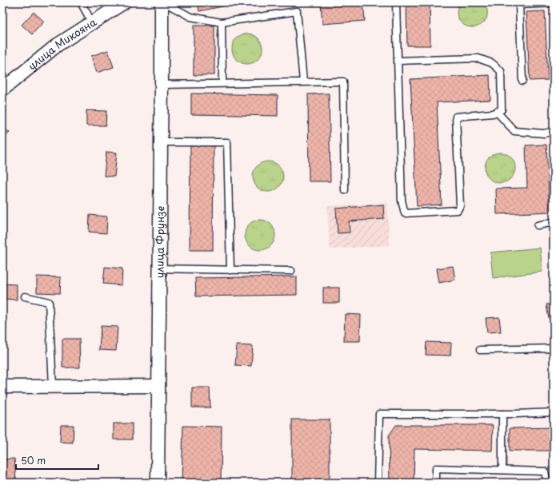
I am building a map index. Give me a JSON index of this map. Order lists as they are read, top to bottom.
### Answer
{
  "streets": {
    "street": ["улица Микояна", "улица Фрунзе"]
  },
  "scale_bar": "50 m"
}
